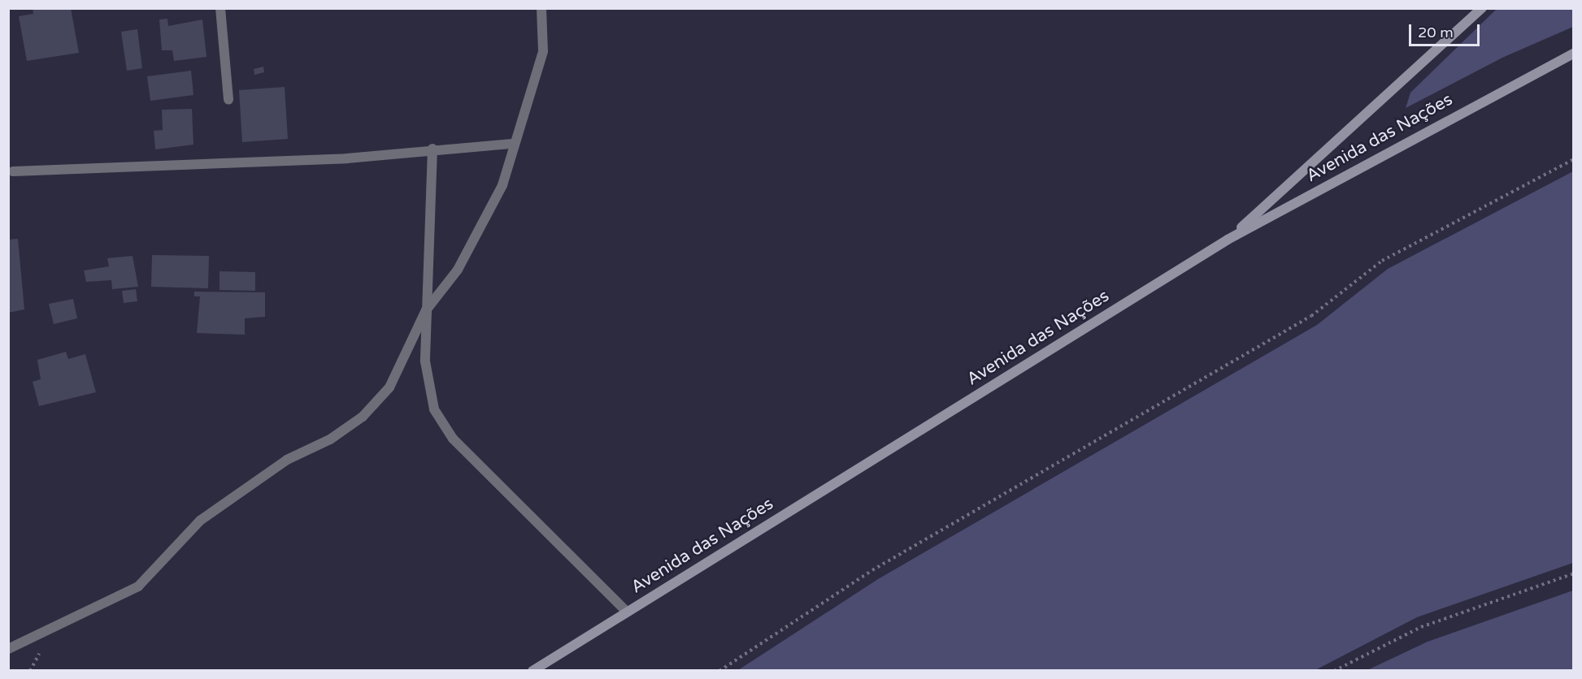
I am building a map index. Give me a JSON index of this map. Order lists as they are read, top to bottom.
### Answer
{
  "streets": {
    "main road": ["Avenida das Nações"]
  },
  "scale_bar": "20 m"
}
